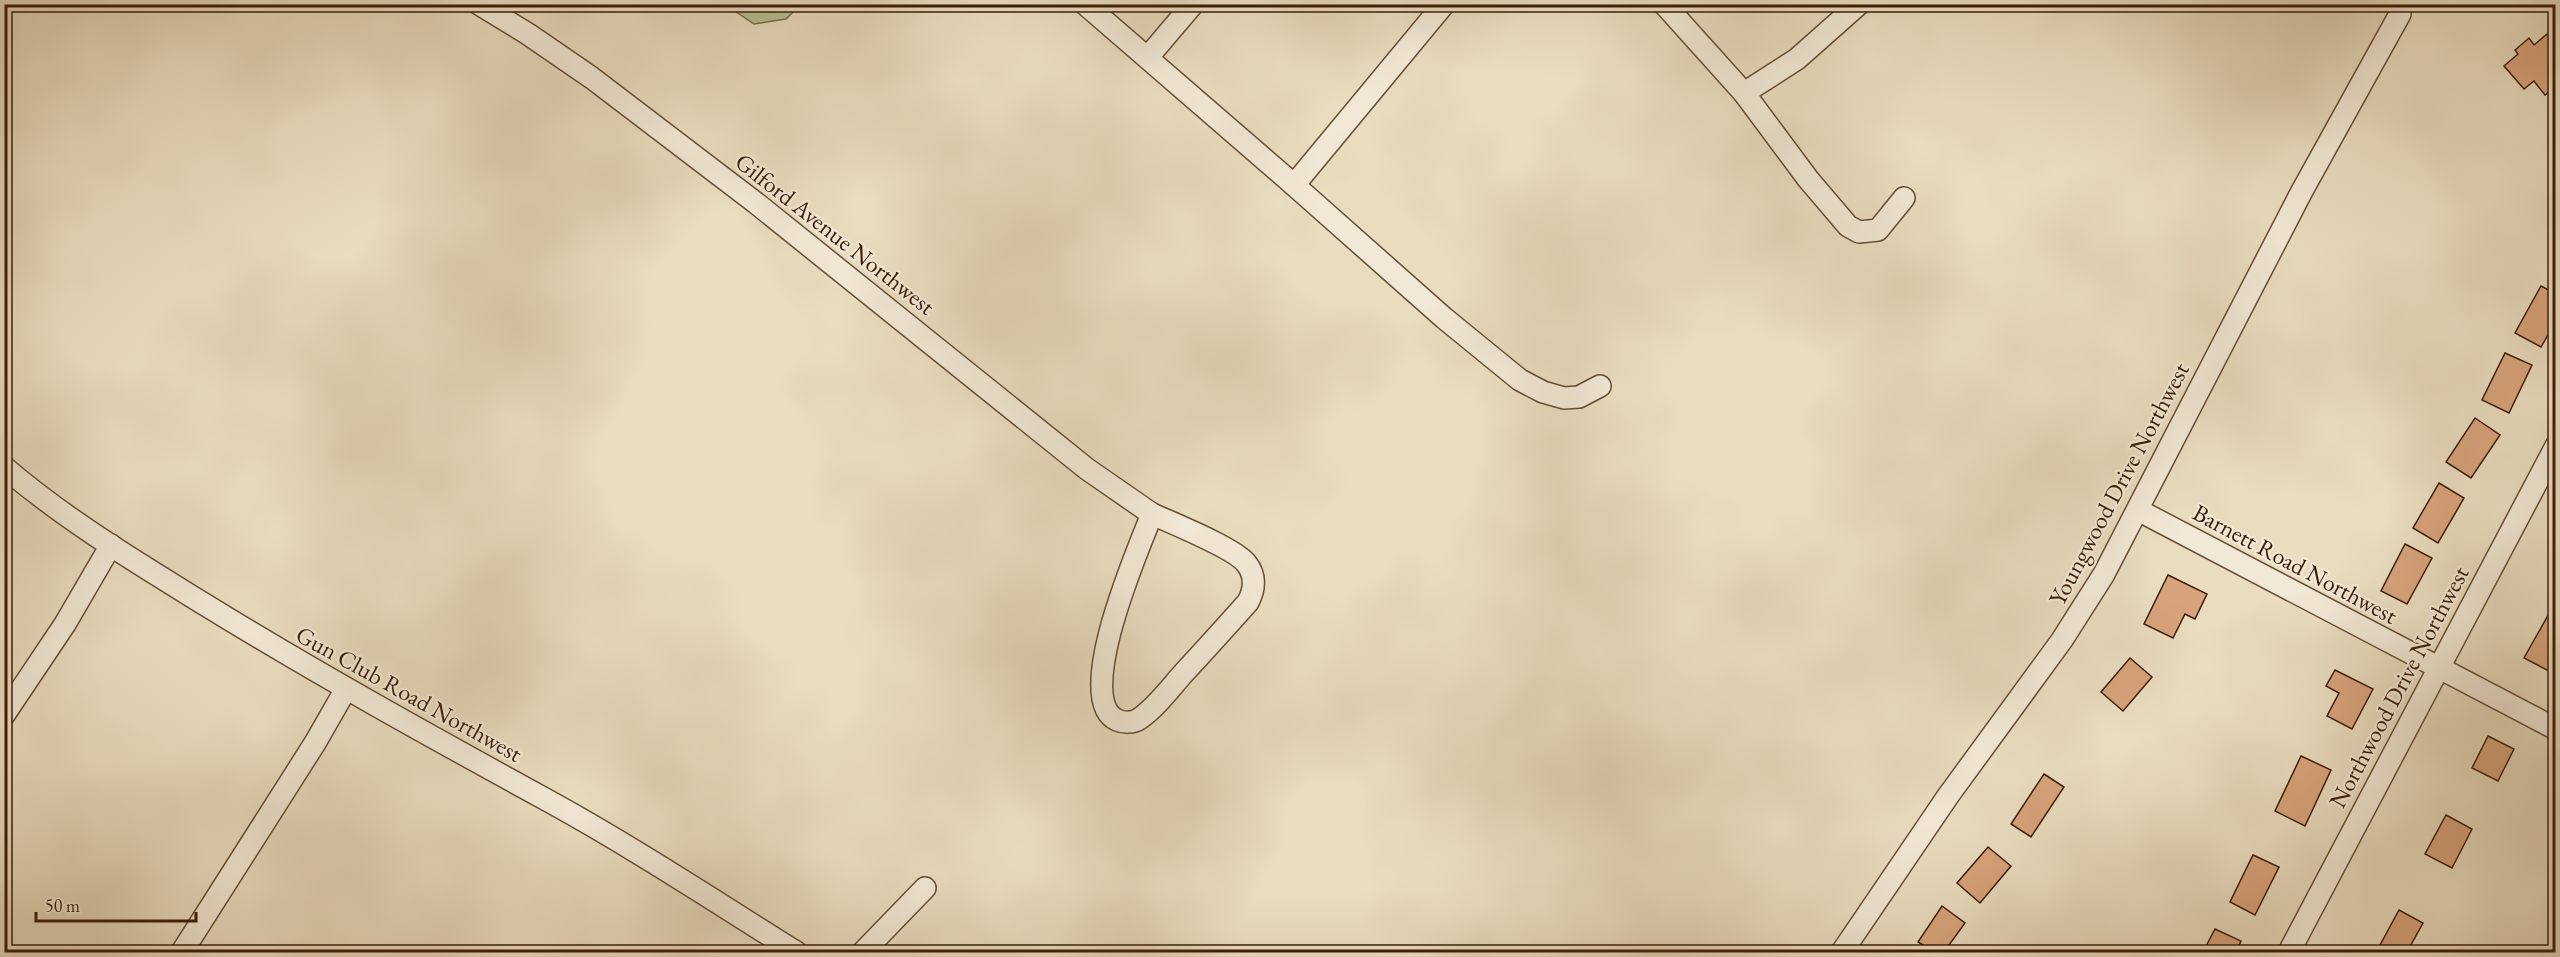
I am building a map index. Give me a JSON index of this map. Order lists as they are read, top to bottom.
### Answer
{
  "streets": {
    "street": [
      "Gilford Avenue Northwest",
      "Youngwood Drive Northwest",
      "Barnett Road Northwest",
      "Northwood Drive Northwest",
      "Gun Club Road Northwest"
    ]
  },
  "crossings": [
    ["Youngwood Drive Northwest", "Barnett Road Northwest"],
    ["Barnett Road Northwest", "Northwood Drive Northwest"]
  ],
  "scale_bar": "50 m"
}
